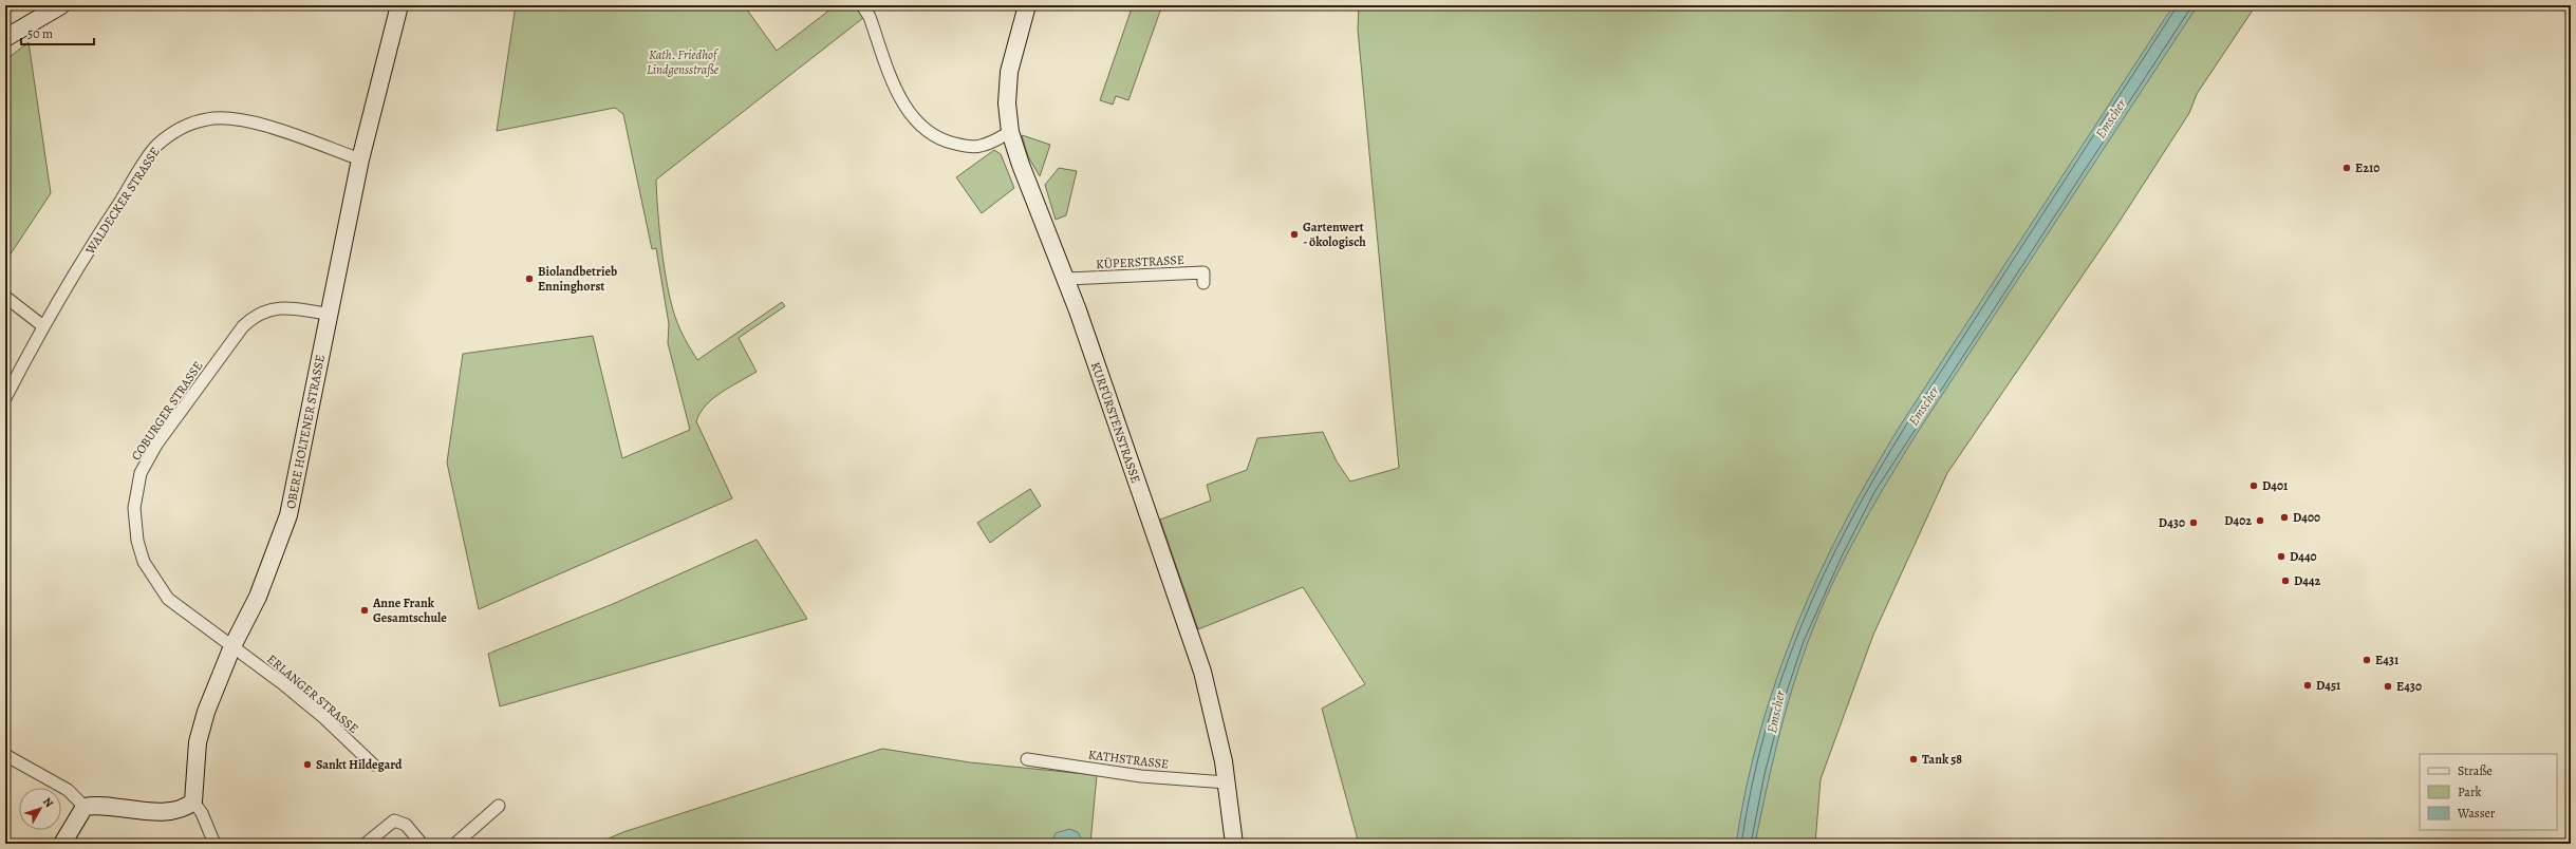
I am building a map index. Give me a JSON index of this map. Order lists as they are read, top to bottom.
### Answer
{
  "streets": {
    "street": [
      "WALDECKER STRASSE",
      "KÜPERSTRASSE",
      "COBURGER STRASSE",
      "KURFÜRSTENSTRASSE",
      "OBERE HOLTENER STRASSE",
      "ERLANGER STRASSE",
      "KATHSTRASSE"
    ]
  },
  "crossings": [
    ["WALDECKER STRASSE", "OBERE HOLTENER STRASSE"],
    ["KÜPERSTRASSE", "KURFÜRSTENSTRASSE"],
    ["COBURGER STRASSE", "OBERE HOLTENER STRASSE"],
    ["COBURGER STRASSE", "ERLANGER STRASSE"],
    ["KURFÜRSTENSTRASSE", "KATHSTRASSE"],
    ["OBERE HOLTENER STRASSE", "ERLANGER STRASSE"]
  ],
  "water": ["Emscher"],
  "parks": ["Kath. Friedhof Lindgensstraße"],
  "places": [
    "E210",
    "Gartenwert - ökologisch",
    "Biolandbetrieb Enninghorst",
    "D401",
    "D400",
    "D402",
    "D430",
    "D440",
    "D442",
    "Anne Frank Gesamtschule",
    "E431",
    "D451",
    "E430",
    "Tank 58",
    "Sankt Hildegard"
  ],
  "legend": ["Straße", "Park", "Wasser"],
  "scale_bar": "50 m",
  "north": "top right"
}
